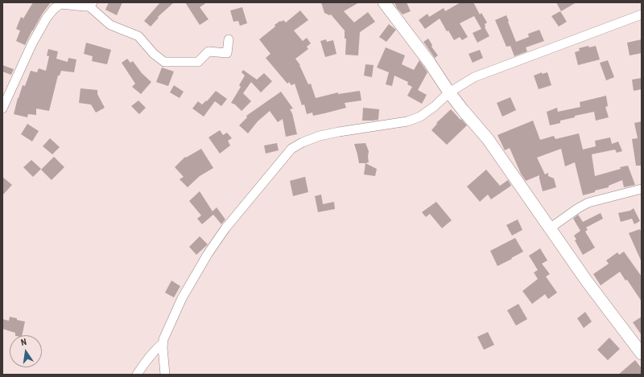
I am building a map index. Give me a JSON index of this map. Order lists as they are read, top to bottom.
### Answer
{
  "north": "top"
}
